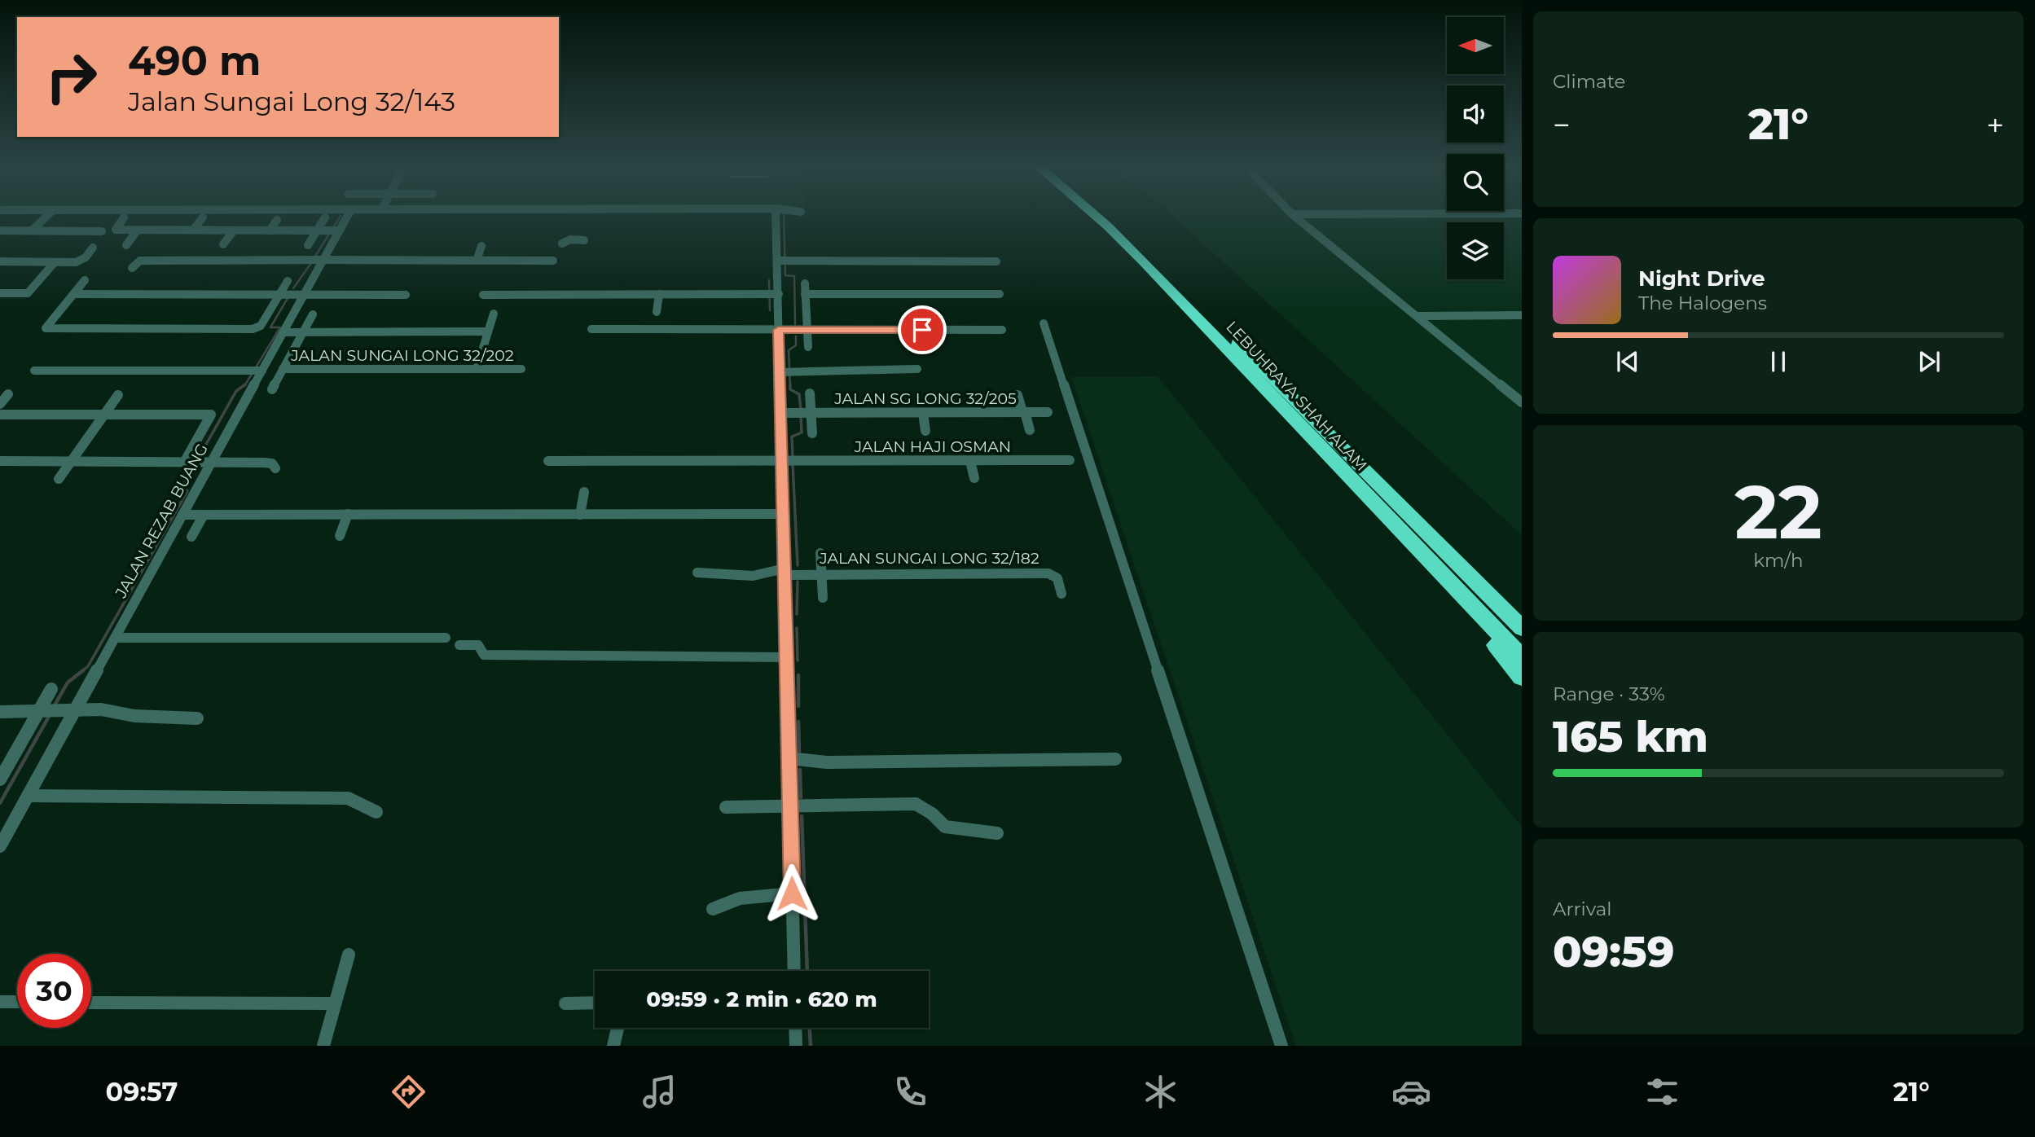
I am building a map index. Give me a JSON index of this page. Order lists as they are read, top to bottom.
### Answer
{
  "streets": {
    "highway": ["LEBUHRAYA SHAH ALAM"],
    "street": [
      "JALAN SUNGAI LONG 32/202",
      "JALAN SG LONG 32/205",
      "JALAN HAJI OSMAN",
      "JALAN REZAB BUANG",
      "JALAN SUNGAI LONG 32/182"
    ]
  },
  "north": "left",
  "page": {
    "tile": [
      "Climate",
      ["22", "km/h"],
      ["Range · 33%", "165 km"],
      ["Arrival", "09:59"]
    ],
    "turn": ["490 m", "Jalan Sungai Long 32/143"],
    "heat": ["−", "21°", "+"],
    "song": ["Night Drive", "The Halogens"],
    "limit": "30",
    "trip": "09:59 · 2 min · 620 m",
    "tabs": ["09:57", "21°"]
  }
}
